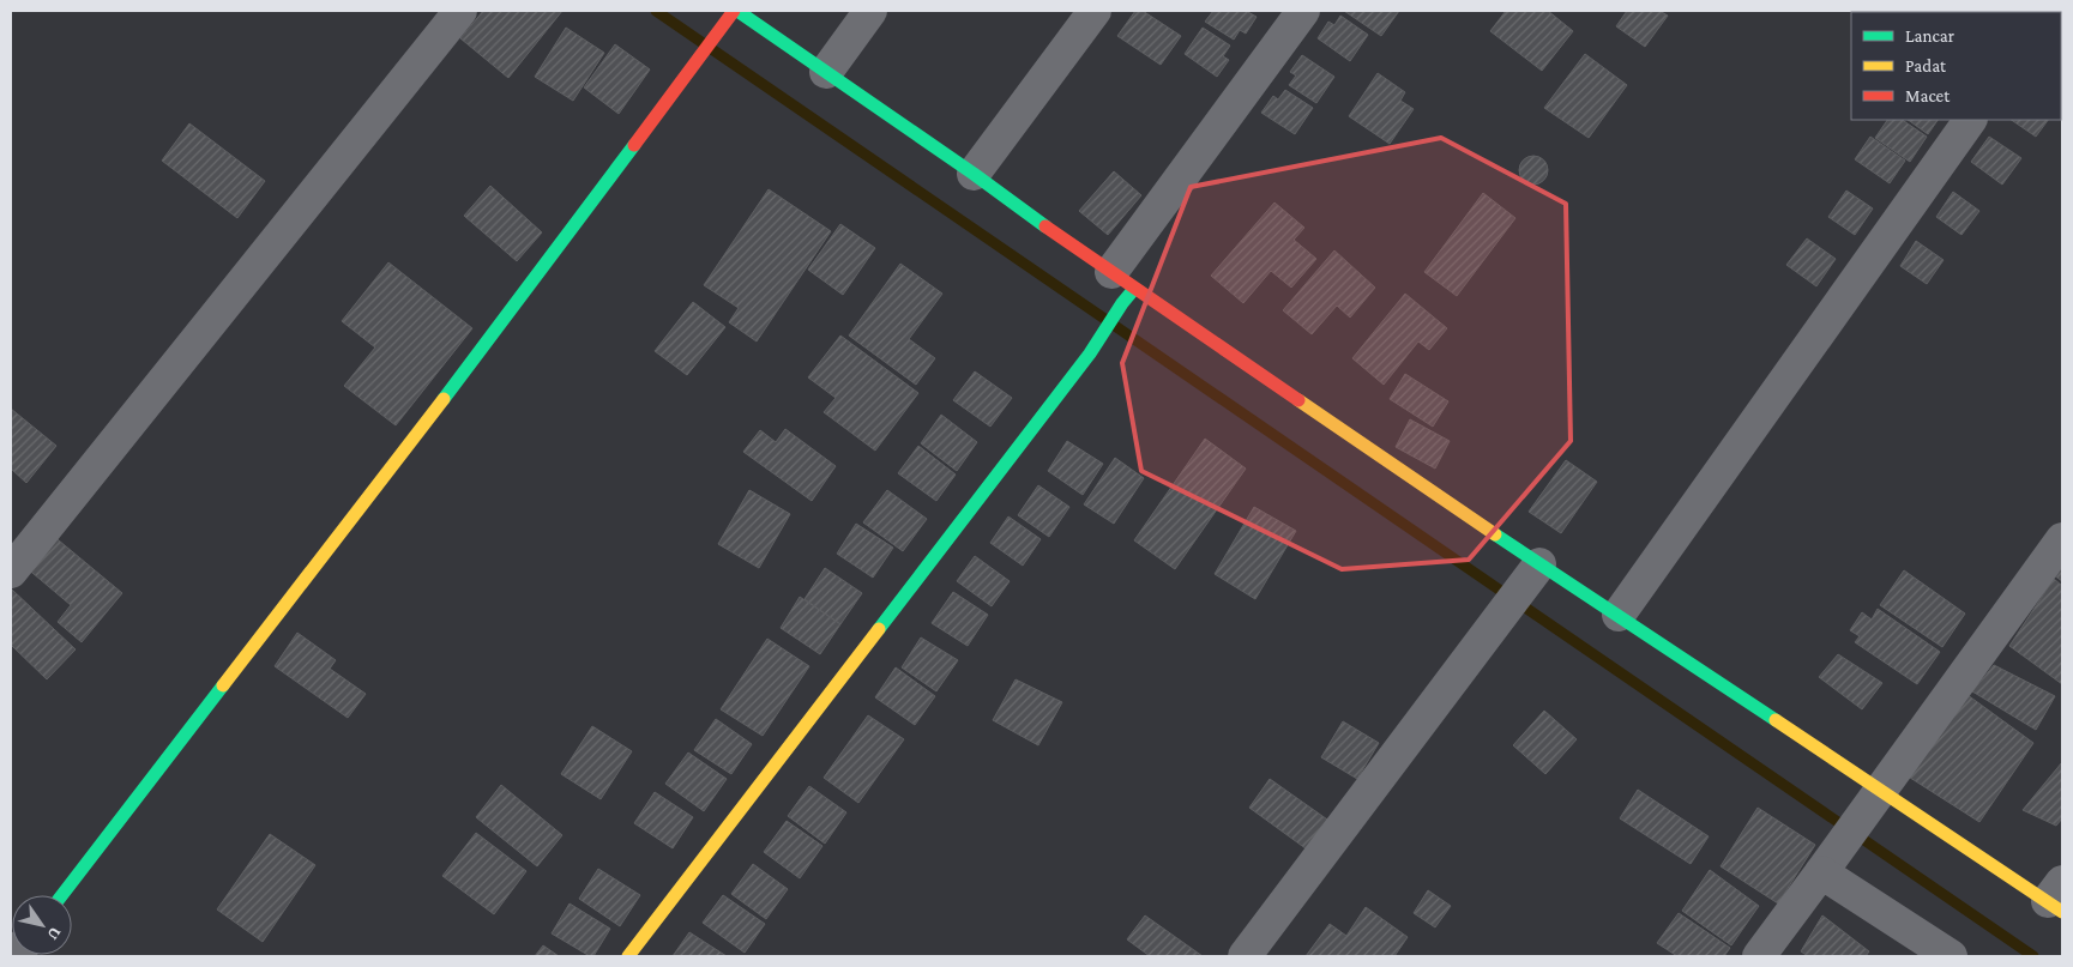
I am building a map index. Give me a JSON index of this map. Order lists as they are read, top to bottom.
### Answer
{
  "legend": ["Lancar", "Padat", "Macet"],
  "north": "bottom right"
}
